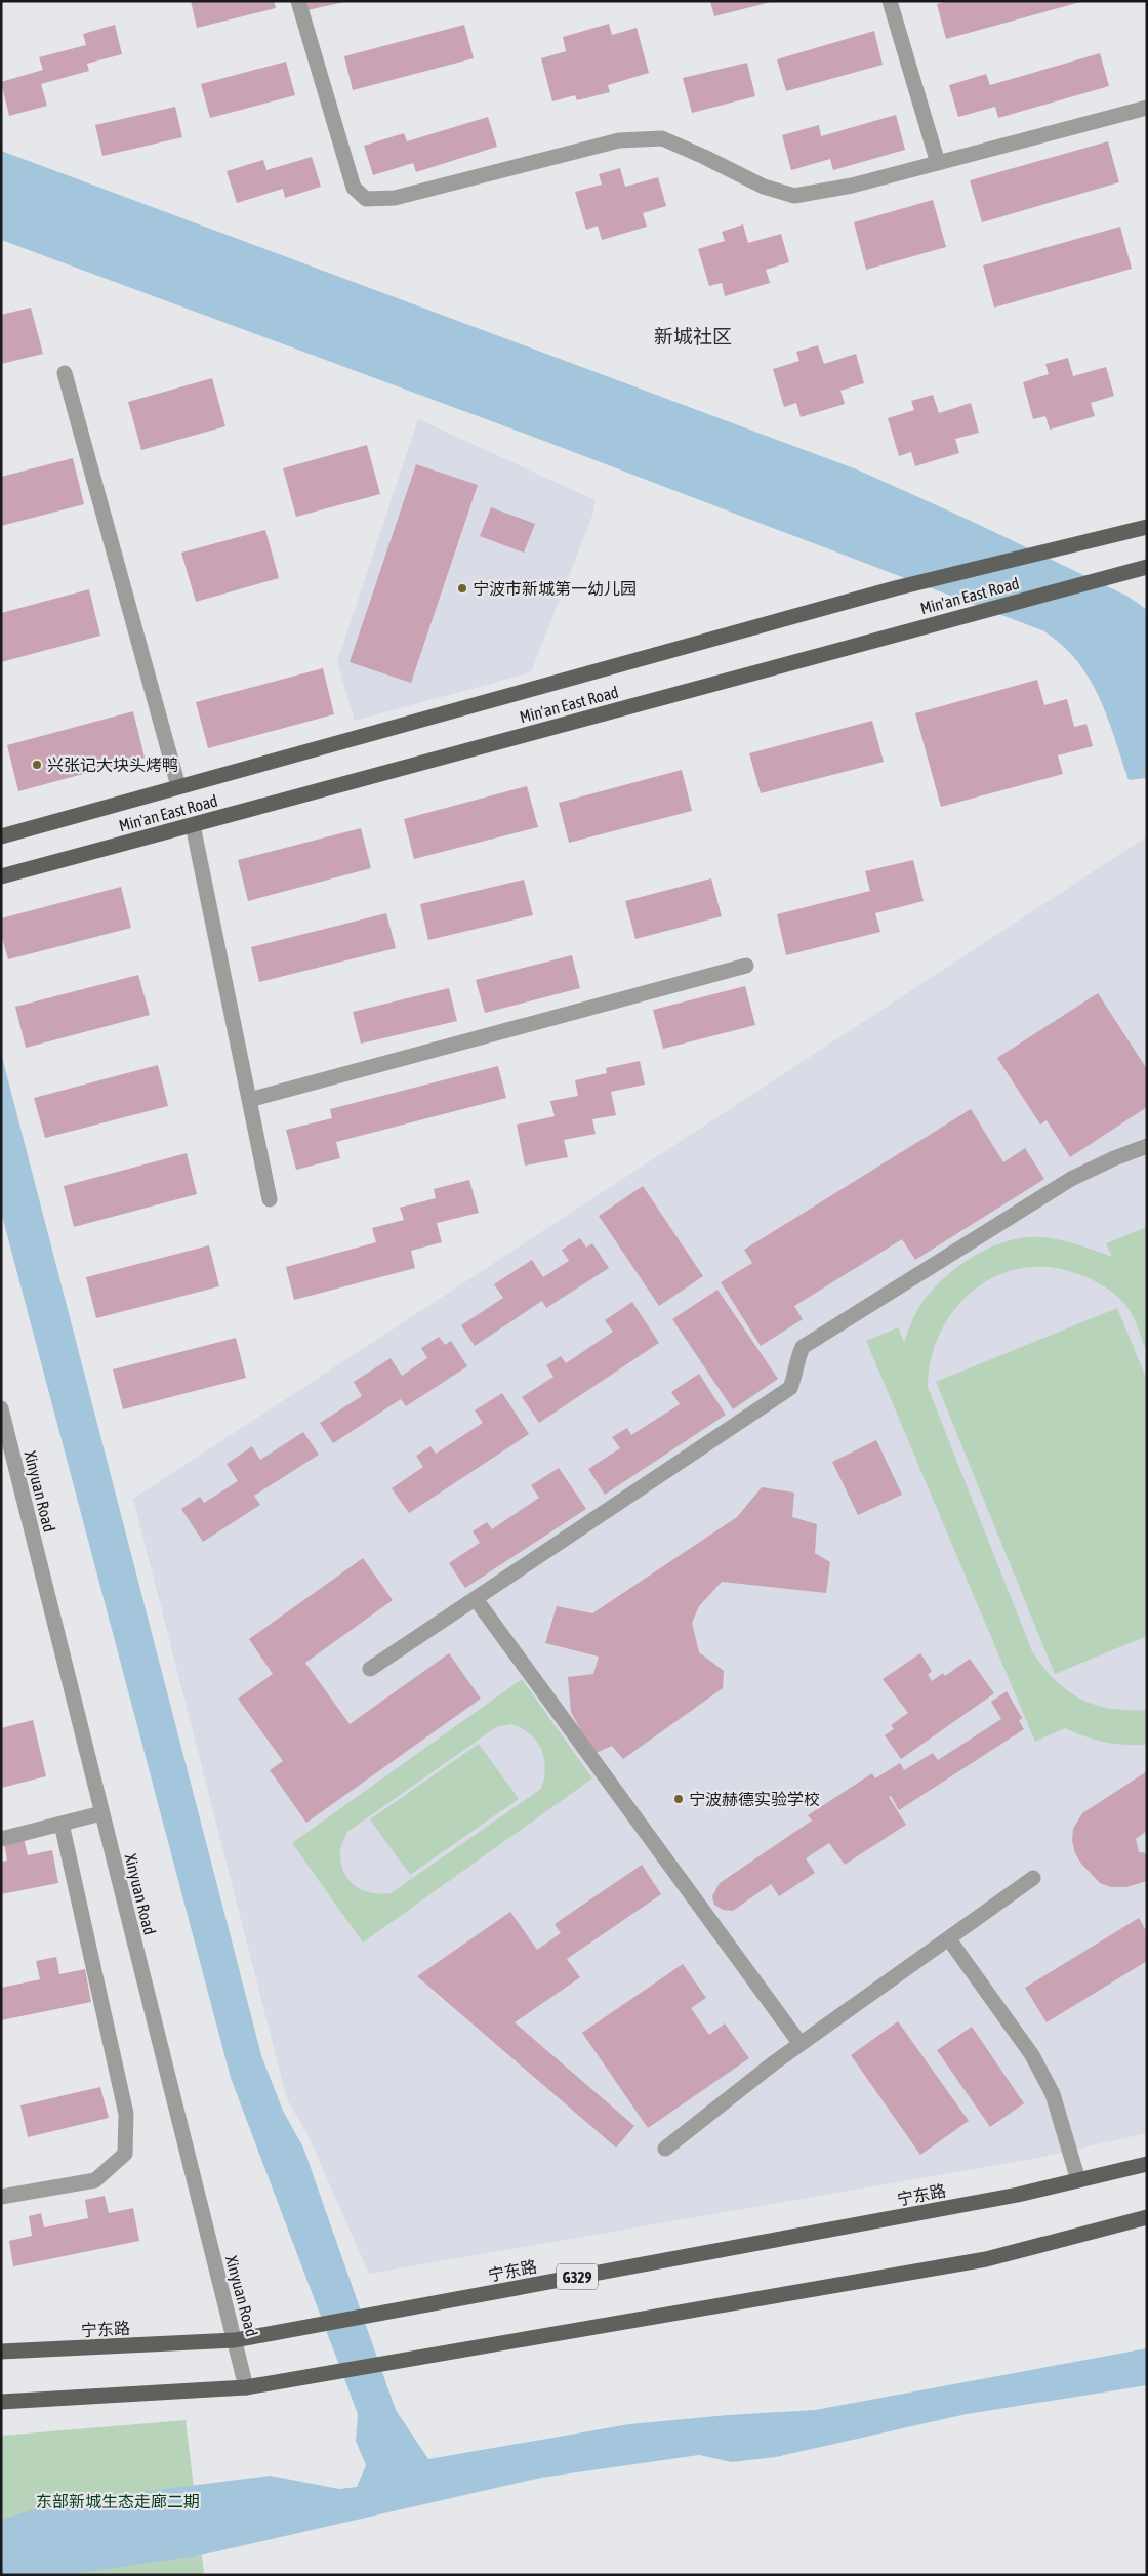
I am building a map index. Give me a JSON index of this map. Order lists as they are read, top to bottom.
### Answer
{
  "streets": {
    "main road": ["Min'an East Road", "宁东路", "G329"],
    "street": ["Xinyuan Road"]
  },
  "crossings": [
    ["Xinyuan Road", "宁东路"]
  ],
  "districts": ["新城社区"],
  "parks": ["东部新城生态走廊二期"],
  "places": ["宁波市新城第一幼儿园", "兴张记大块头烤鸭", "宁波赫德实验学校"]
}
